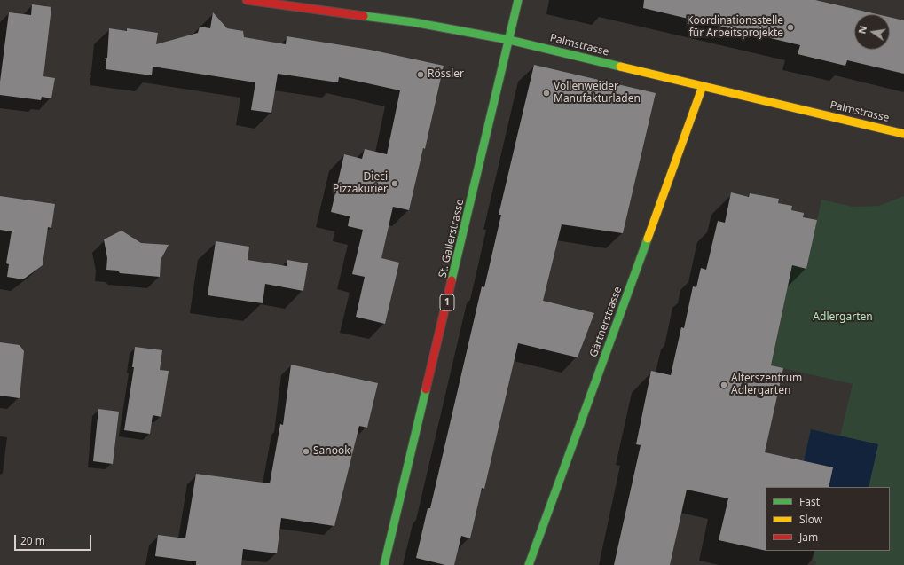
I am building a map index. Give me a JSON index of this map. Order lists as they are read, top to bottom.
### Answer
{
  "streets": {
    "street": [
      "Palmstrasse",
      "St. Gallerstrasse",
      "1",
      "Gärtnerstrasse"
    ]
  },
  "crossings": [
    ["Palmstrasse", "St. Gallerstrasse"],
    ["Palmstrasse", "Gärtnerstrasse"]
  ],
  "parks": ["Adlergarten"],
  "places": [
    "Koordinationsstelle für Arbeitsprojekte",
    "Rössler",
    "Vollenweider Manufakturladen",
    "Dieci Pizzakurier",
    "Alterszentrum Adlergarten",
    "Sanook"
  ],
  "legend": ["Fast", "Slow", "Jam"],
  "scale_bar": "20 m",
  "north": "left"
}
